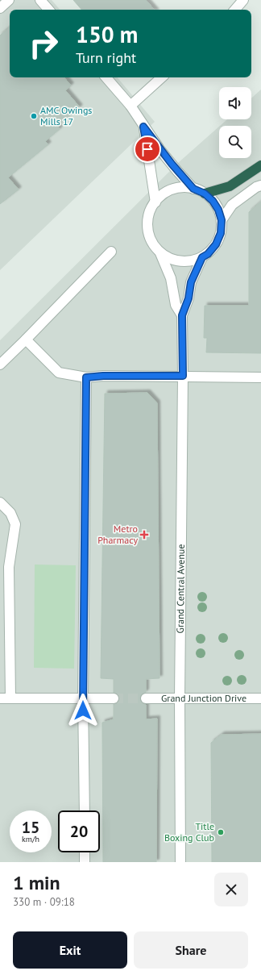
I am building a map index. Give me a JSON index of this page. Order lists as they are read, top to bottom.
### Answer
{
  "streets": {
    "street": ["Grand Central Avenue", "Grand Junction Drive"]
  },
  "crossings": [
    ["Grand Central Avenue", "Grand Junction Drive"]
  ],
  "places": {
    "other": ["AMC Owings Mills 17", "Title Boxing Club"],
    "health": ["Metro Pharmacy"]
  },
  "page": {
    "turn": ["150 m", "Turn right"],
    "speed": "15 km/h",
    "limit": "20",
    "heading": ["1 min", "330 m · 09:18"],
    "buttons": ["Exit", "Share"]
  }
}
